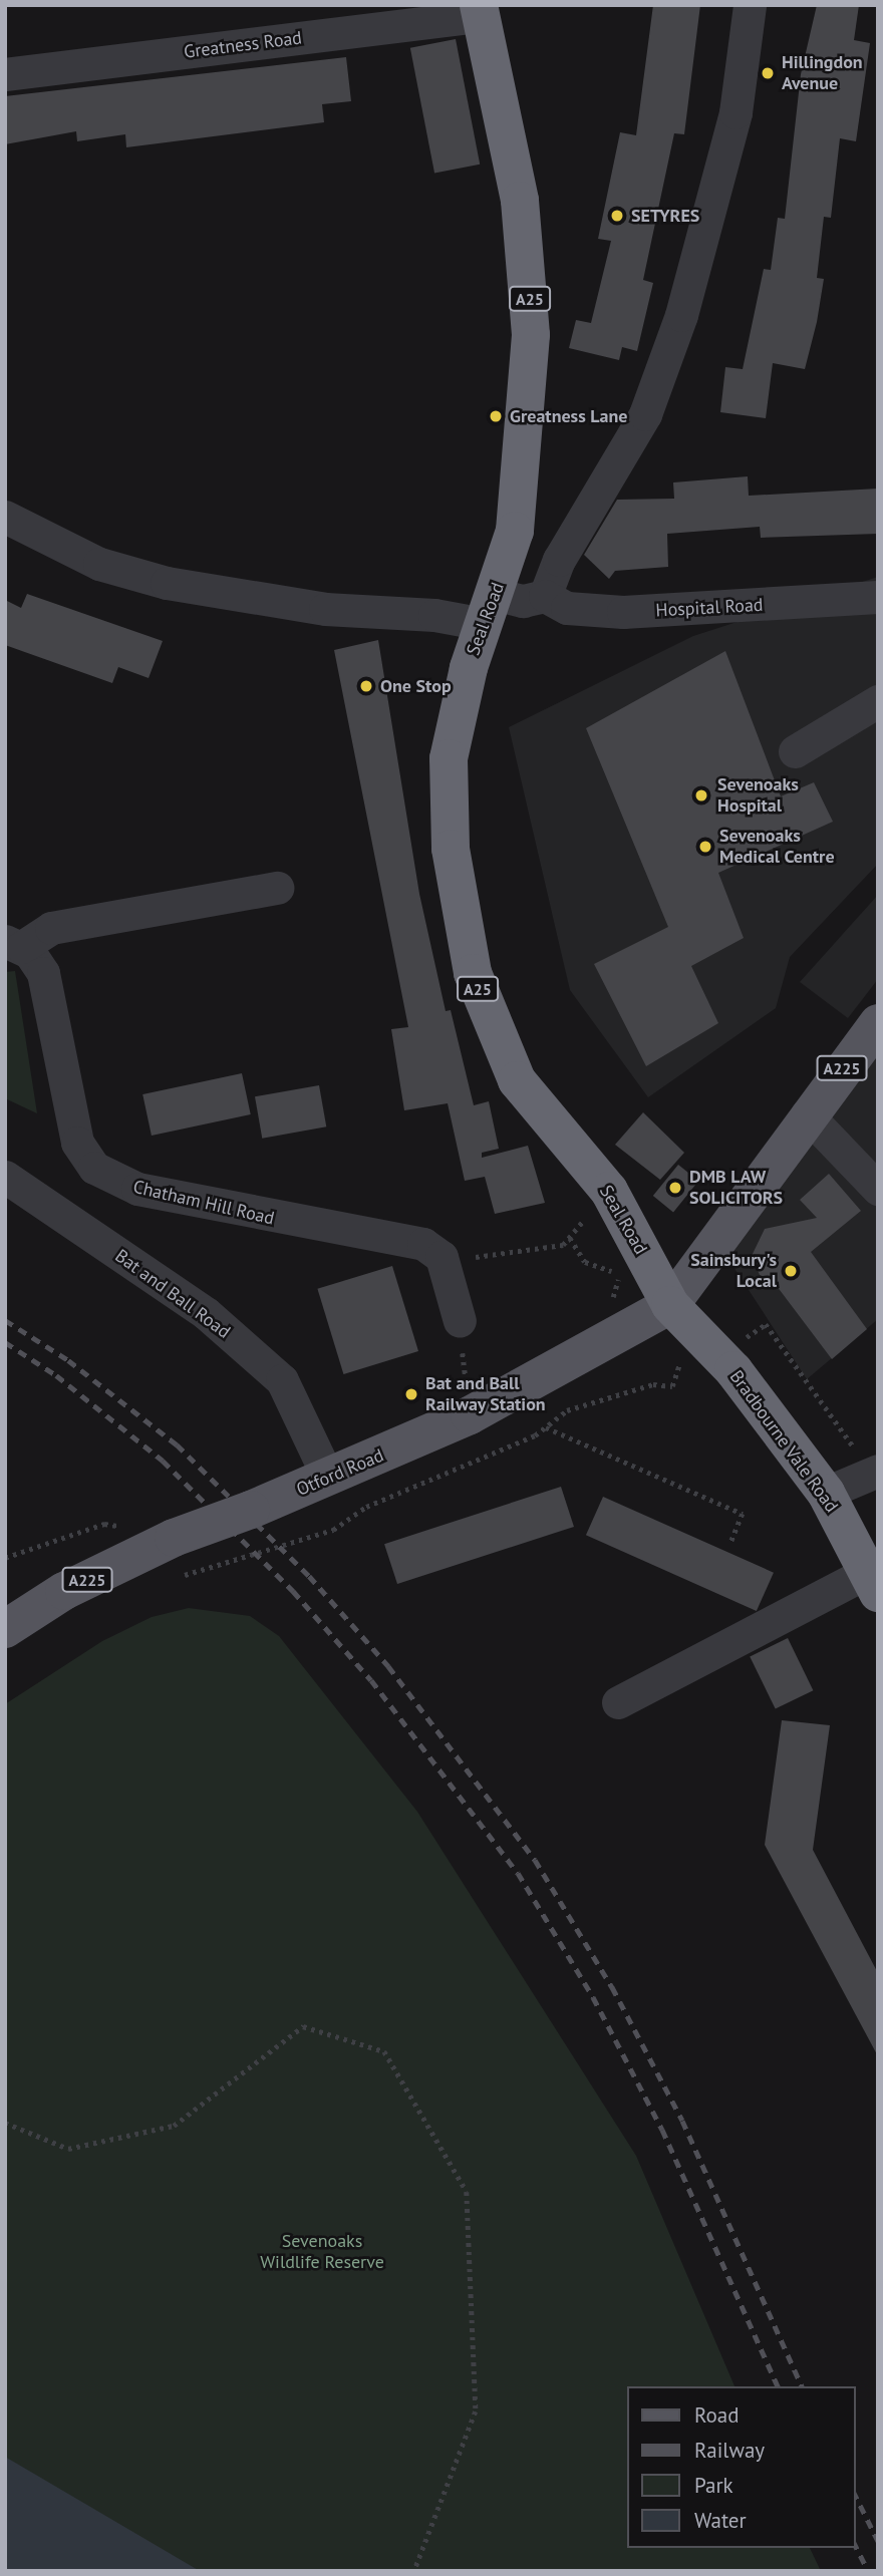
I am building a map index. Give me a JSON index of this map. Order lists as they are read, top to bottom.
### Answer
{
  "streets": {
    "highway": ["A25", "Seal Road", "Bradbourne Vale Road"],
    "main road": ["A225", "Otford Road"],
    "street": [
      "Greatness Road",
      "Hospital Road",
      "Chatham Hill Road",
      "Bat and Ball Road"
    ]
  },
  "crossings": [
    ["Greatness Road", "Seal Road"],
    ["Seal Road", "A225"],
    ["Seal Road", "Bradbourne Vale Road"],
    ["Seal Road", "Otford Road"],
    ["A225", "Bradbourne Vale Road"],
    ["A225", "Otford Road"],
    ["Bat and Ball Road", "Otford Road"],
    ["Bradbourne Vale Road", "Otford Road"]
  ],
  "parks": ["Sevenoaks Wildlife Reserve"],
  "places": [
    "Hillingdon Avenue",
    "SETYRES",
    "Greatness Lane",
    "One Stop",
    "Sevenoaks Hospital",
    "Sevenoaks Medical Centre",
    "DMB LAW SOLICITORS",
    "Sainsbury's Local",
    "Bat and Ball Railway Station"
  ],
  "legend": [
    "Road",
    "Railway",
    "Park",
    "Water"
  ]
}
